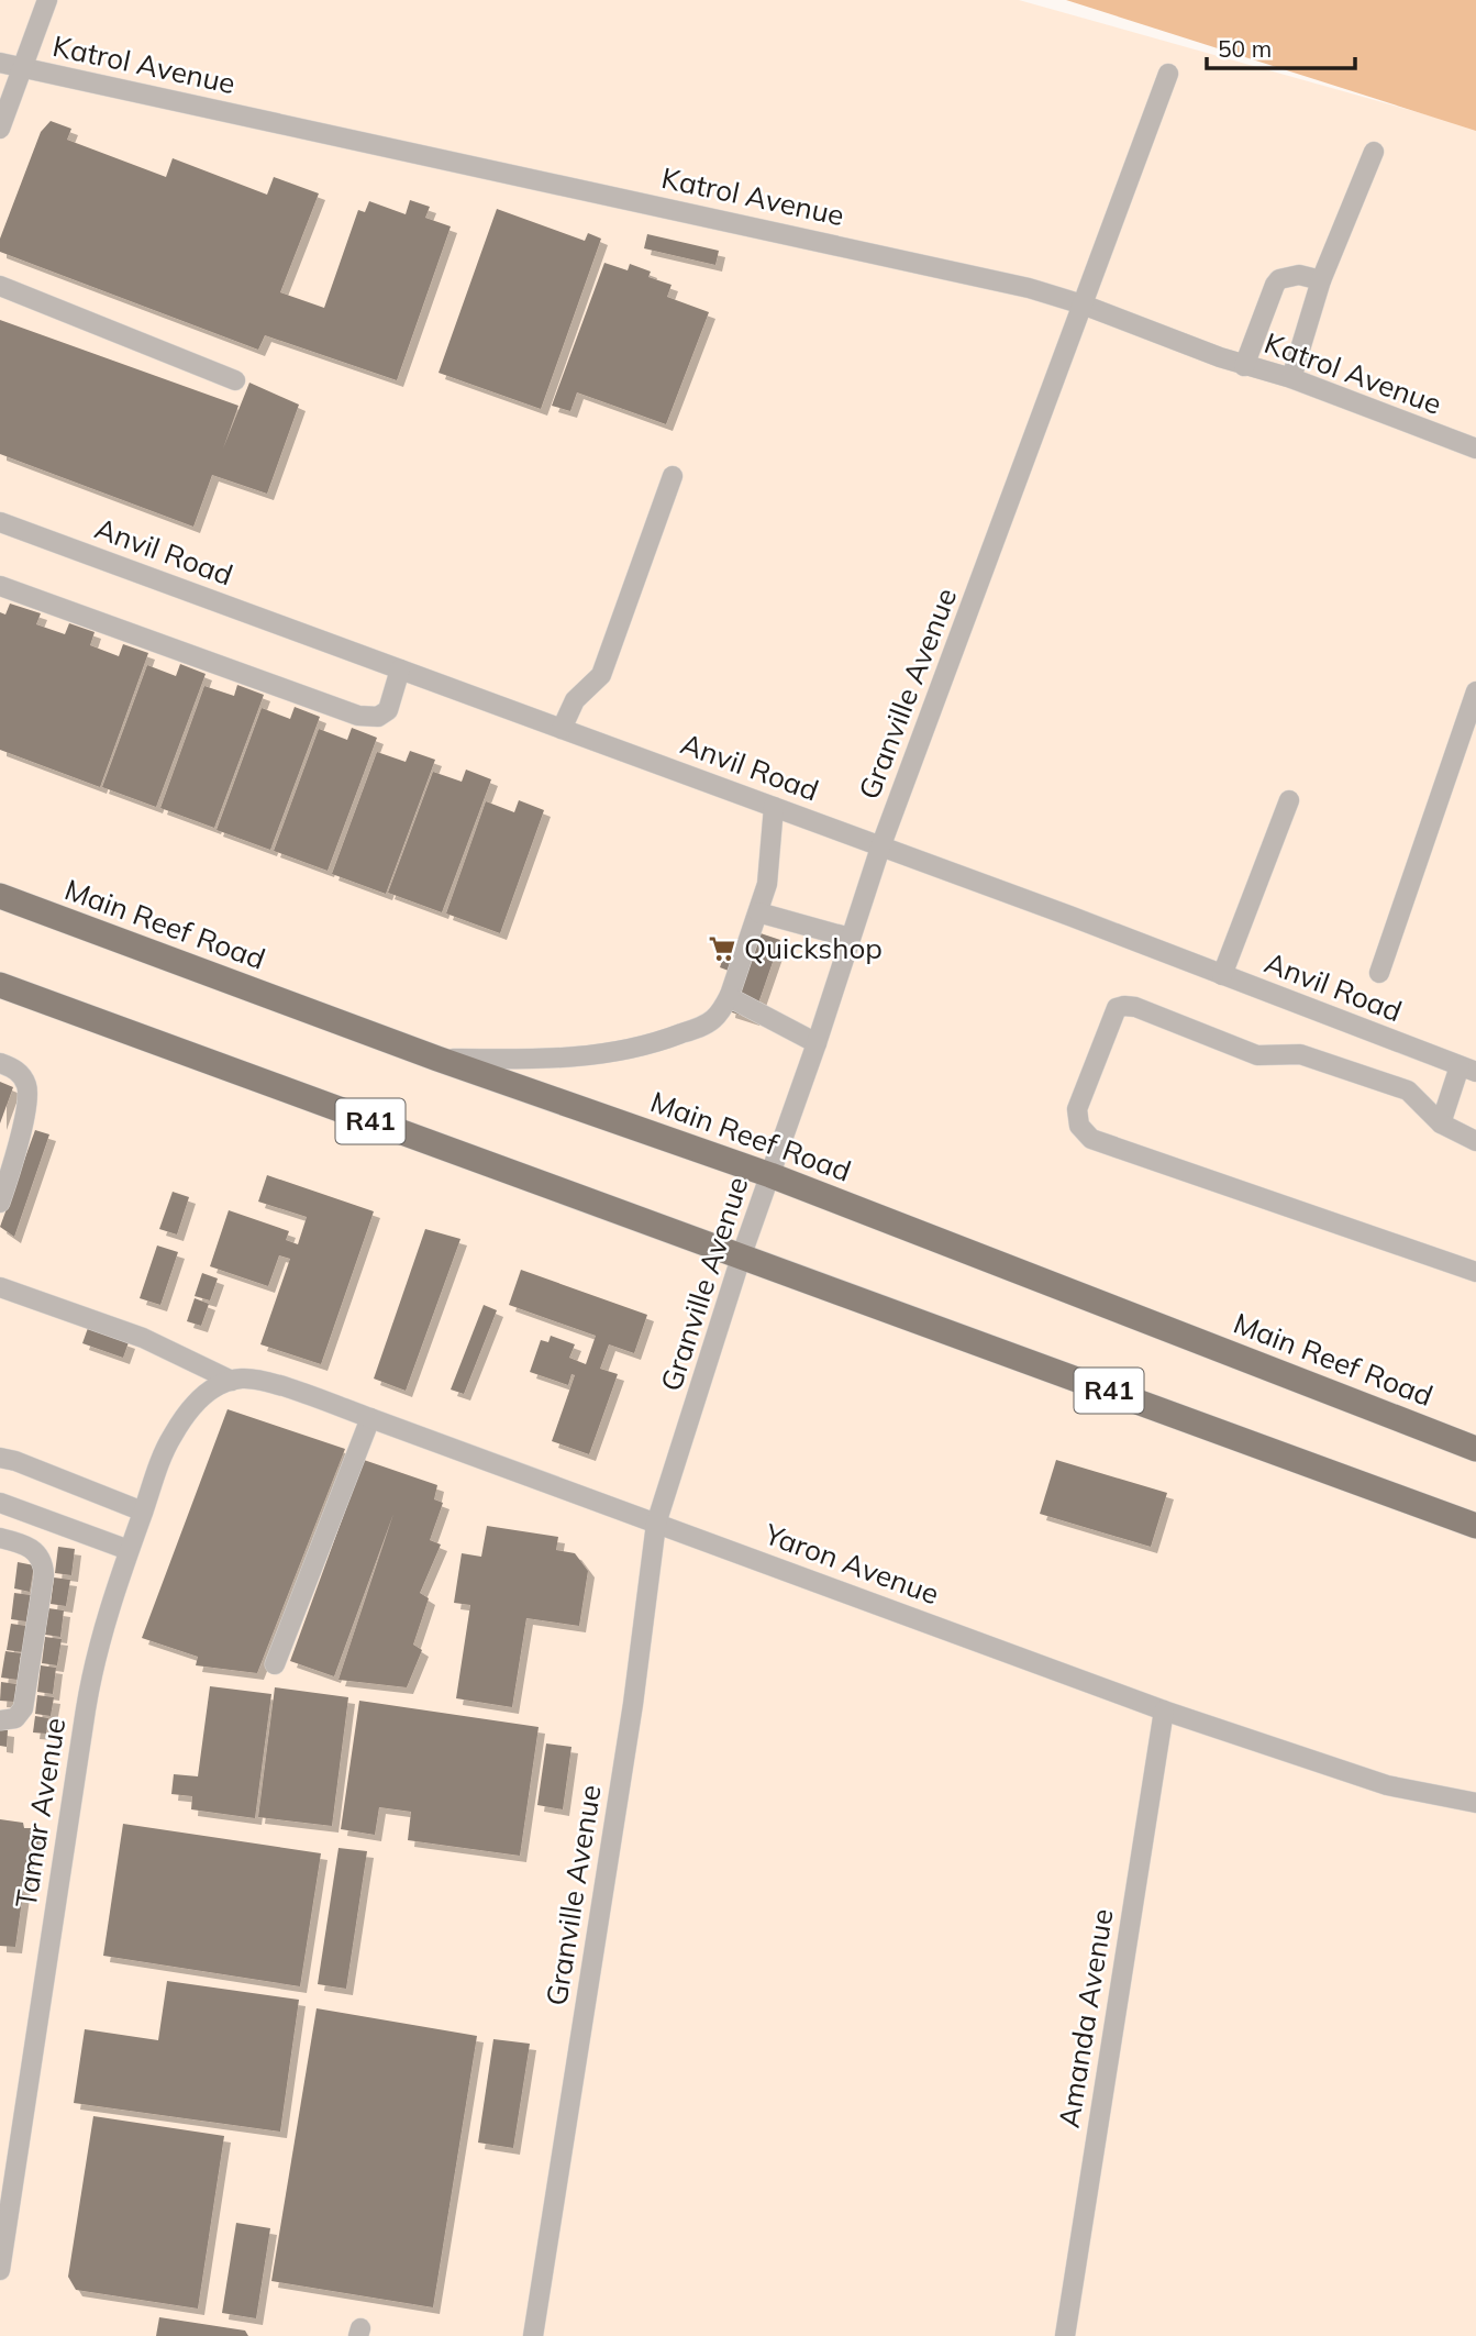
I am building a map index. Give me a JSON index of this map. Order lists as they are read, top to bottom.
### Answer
{
  "streets": {
    "main road": ["Main Reef Road", "R41"],
    "street": [
      "Katrol Avenue",
      "Anvil Road",
      "Granville Avenue",
      "Yaron Avenue",
      "Tamar Avenue",
      "Amanda Avenue"
    ]
  },
  "crossings": [
    ["Katrol Avenue", "Granville Avenue"],
    ["Anvil Road", "Granville Avenue"],
    ["Granville Avenue", "Main Reef Road"],
    ["Granville Avenue", "R41"],
    ["Granville Avenue", "Yaron Avenue"],
    ["Yaron Avenue", "Tamar Avenue"],
    ["Yaron Avenue", "Amanda Avenue"]
  ],
  "places": {
    "supermarket": ["Quickshop"]
  },
  "scale_bar": "50 m"
}
